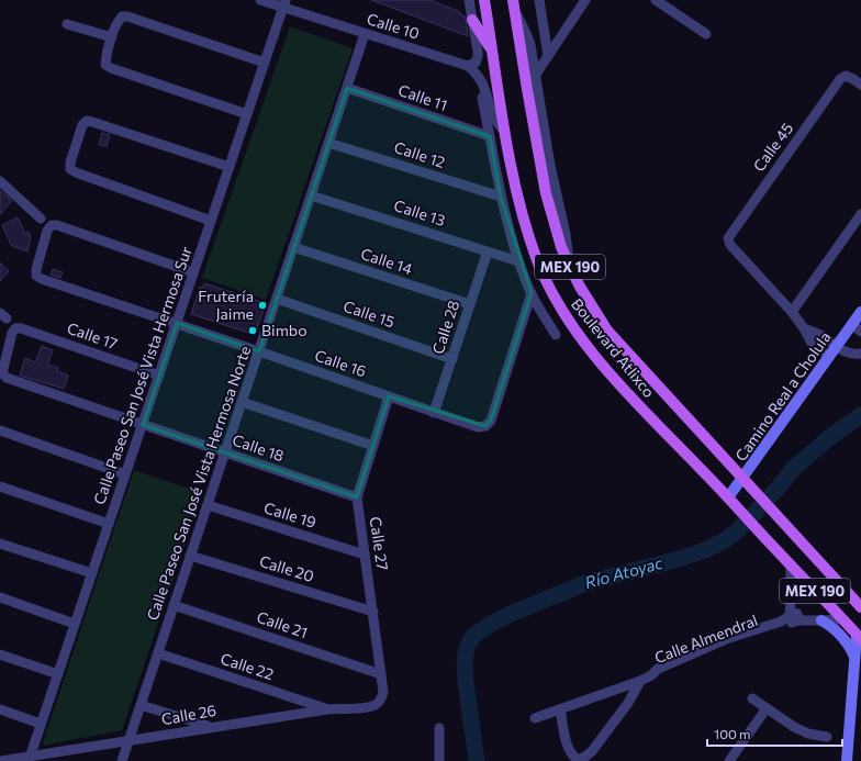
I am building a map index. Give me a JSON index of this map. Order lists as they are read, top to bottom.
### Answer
{
  "streets": {
    "main road": ["MEX 190", "Boulevard Atlixco", "Camino Real a Cholula"],
    "street": [
      "Calle 10",
      "Calle 11",
      "Calle 45",
      "Calle 12",
      "Calle 13",
      "Calle 14",
      "Calle 15",
      "Calle 28",
      "Calle 17",
      "Calle 16",
      "Calle Paseo San José Vista Hermosa Sur",
      "Calle 18",
      "Calle Paseo San José Vista Hermosa Norte",
      "Calle 19",
      "Calle 27",
      "Calle 20",
      "Calle 21",
      "Calle Almendral",
      "Calle 22",
      "Calle 26"
    ]
  },
  "crossings": [
    ["Calle 10", "Calle Paseo San José Vista Hermosa Sur"],
    ["Calle 10", "Calle Paseo San José Vista Hermosa Norte"],
    ["Calle 11", "Calle Paseo San José Vista Hermosa Norte"],
    ["Calle 12", "Calle Paseo San José Vista Hermosa Norte"],
    ["Calle 13", "Calle 28"],
    ["Calle 13", "Calle Paseo San José Vista Hermosa Norte"],
    ["Calle 14", "Calle 28"],
    ["Calle 14", "Calle Paseo San José Vista Hermosa Norte"],
    ["Calle 15", "Calle 28"],
    ["Calle 15", "Calle Paseo San José Vista Hermosa Norte"],
    ["Calle 28", "Calle 16"],
    ["Calle 17", "Calle Paseo San José Vista Hermosa Sur"],
    ["Calle 17", "Calle 18"],
    ["Boulevard Atlixco", "Camino Real a Cholula"],
    ["Boulevard Atlixco", "Calle Almendral"],
    ["Calle 16", "Calle Paseo San José Vista Hermosa Sur"],
    ["Calle 16", "Calle Paseo San José Vista Hermosa Norte"],
    ["Calle 16", "Calle 27"],
    ["Calle Paseo San José Vista Hermosa Sur", "Calle 18"],
    ["Calle Paseo San José Vista Hermosa Sur", "Calle 26"],
    ["Calle 18", "Calle Paseo San José Vista Hermosa Norte"],
    ["Calle 18", "Calle 27"],
    ["Calle Paseo San José Vista Hermosa Norte", "Calle 19"],
    ["Calle Paseo San José Vista Hermosa Norte", "Calle 20"],
    ["Calle Paseo San José Vista Hermosa Norte", "Calle 21"],
    ["Calle Paseo San José Vista Hermosa Norte", "Calle 22"],
    ["Calle Paseo San José Vista Hermosa Norte", "Calle 26"],
    ["Calle 19", "Calle 27"],
    ["Calle 27", "Calle 20"],
    ["Calle 27", "Calle 21"],
    ["Calle 27", "Calle 26"],
    ["Calle 22", "Calle 26"]
  ],
  "water": ["Río Atoyac"],
  "places": ["Frutería Jaime", "Bimbo"],
  "scale_bar": "100 m"
}
